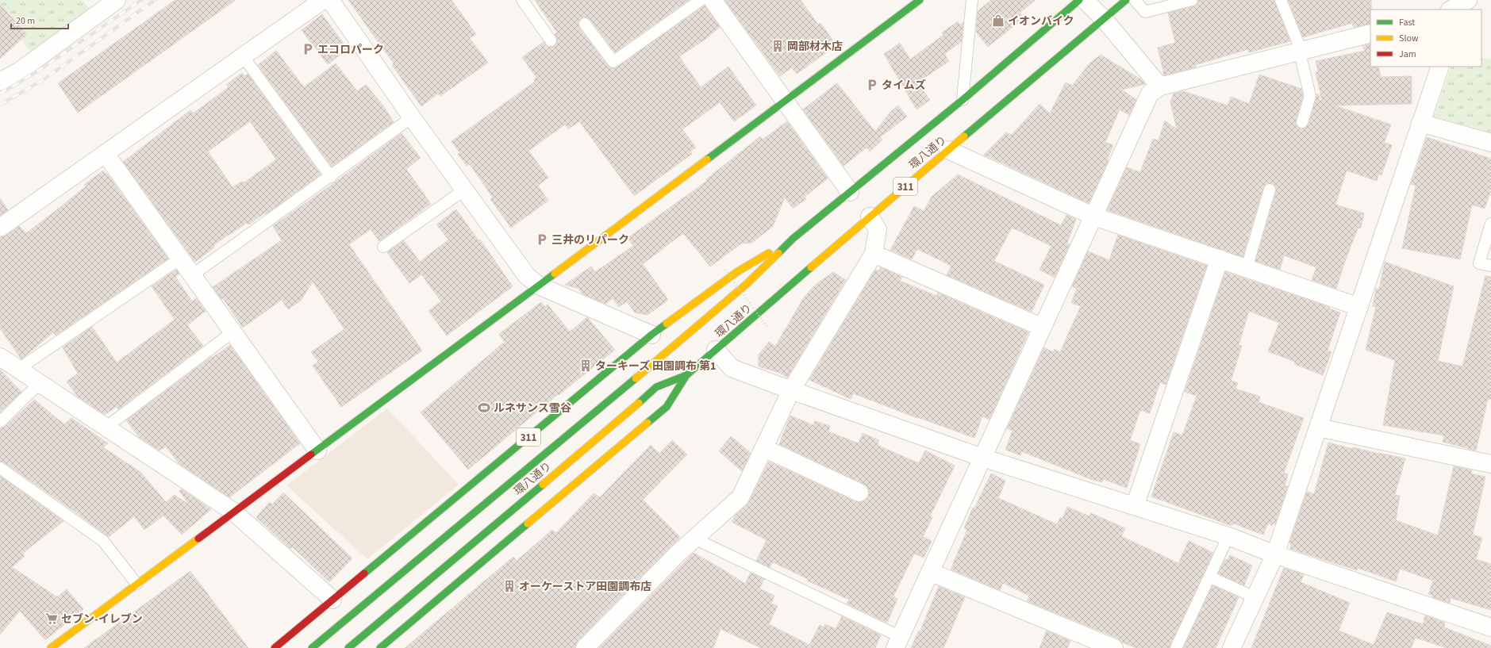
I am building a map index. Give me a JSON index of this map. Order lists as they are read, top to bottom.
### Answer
{
  "streets": {
    "main road": ["環八通り", "311"]
  },
  "crossings": [
    ["環八通り", "311"]
  ],
  "places": {
    "shop": ["イオンバイク"],
    "building": ["岡部材木店", "ターキーズ 田園調布 第1", "オーケーストア田園調布店"],
    "parking": ["エコロパーク", "タイムズ", "三井のリパーク"],
    "sports": ["ルネサンス雪谷"],
    "supermarket": ["セブン-イレブン"]
  },
  "legend": ["Fast", "Slow", "Jam"],
  "scale_bar": "20 m"
}
